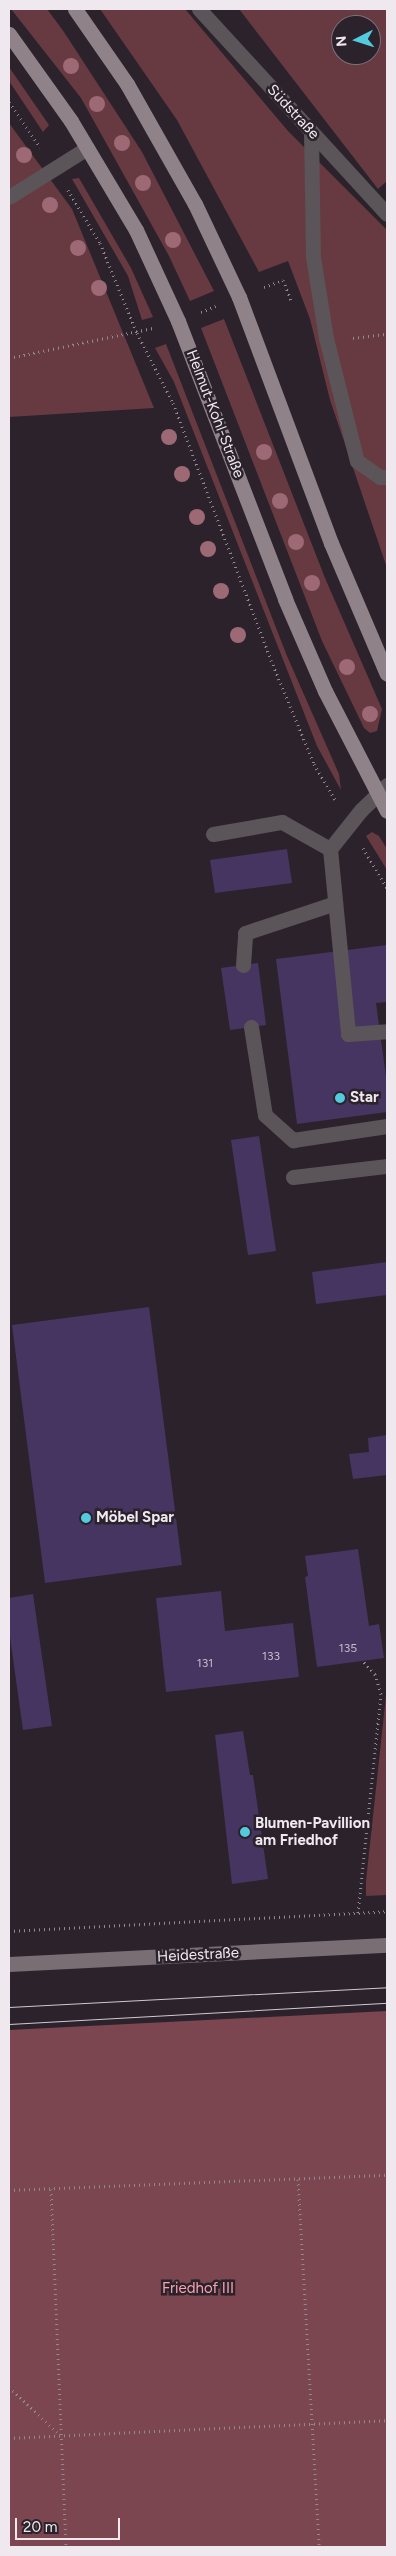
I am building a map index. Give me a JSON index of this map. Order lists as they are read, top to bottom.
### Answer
{
  "streets": {
    "main road": ["Helmut-Kohl-Straße", "Heidestraße"],
    "street": ["Südstraße"]
  },
  "parks": ["Friedhof III"],
  "places": ["Star", "Möbel Spar", "Blumen-Pavillion am Friedhof"],
  "house_numbers": ["135", "133", "131"],
  "scale_bar": "20 m",
  "north": "left"
}
